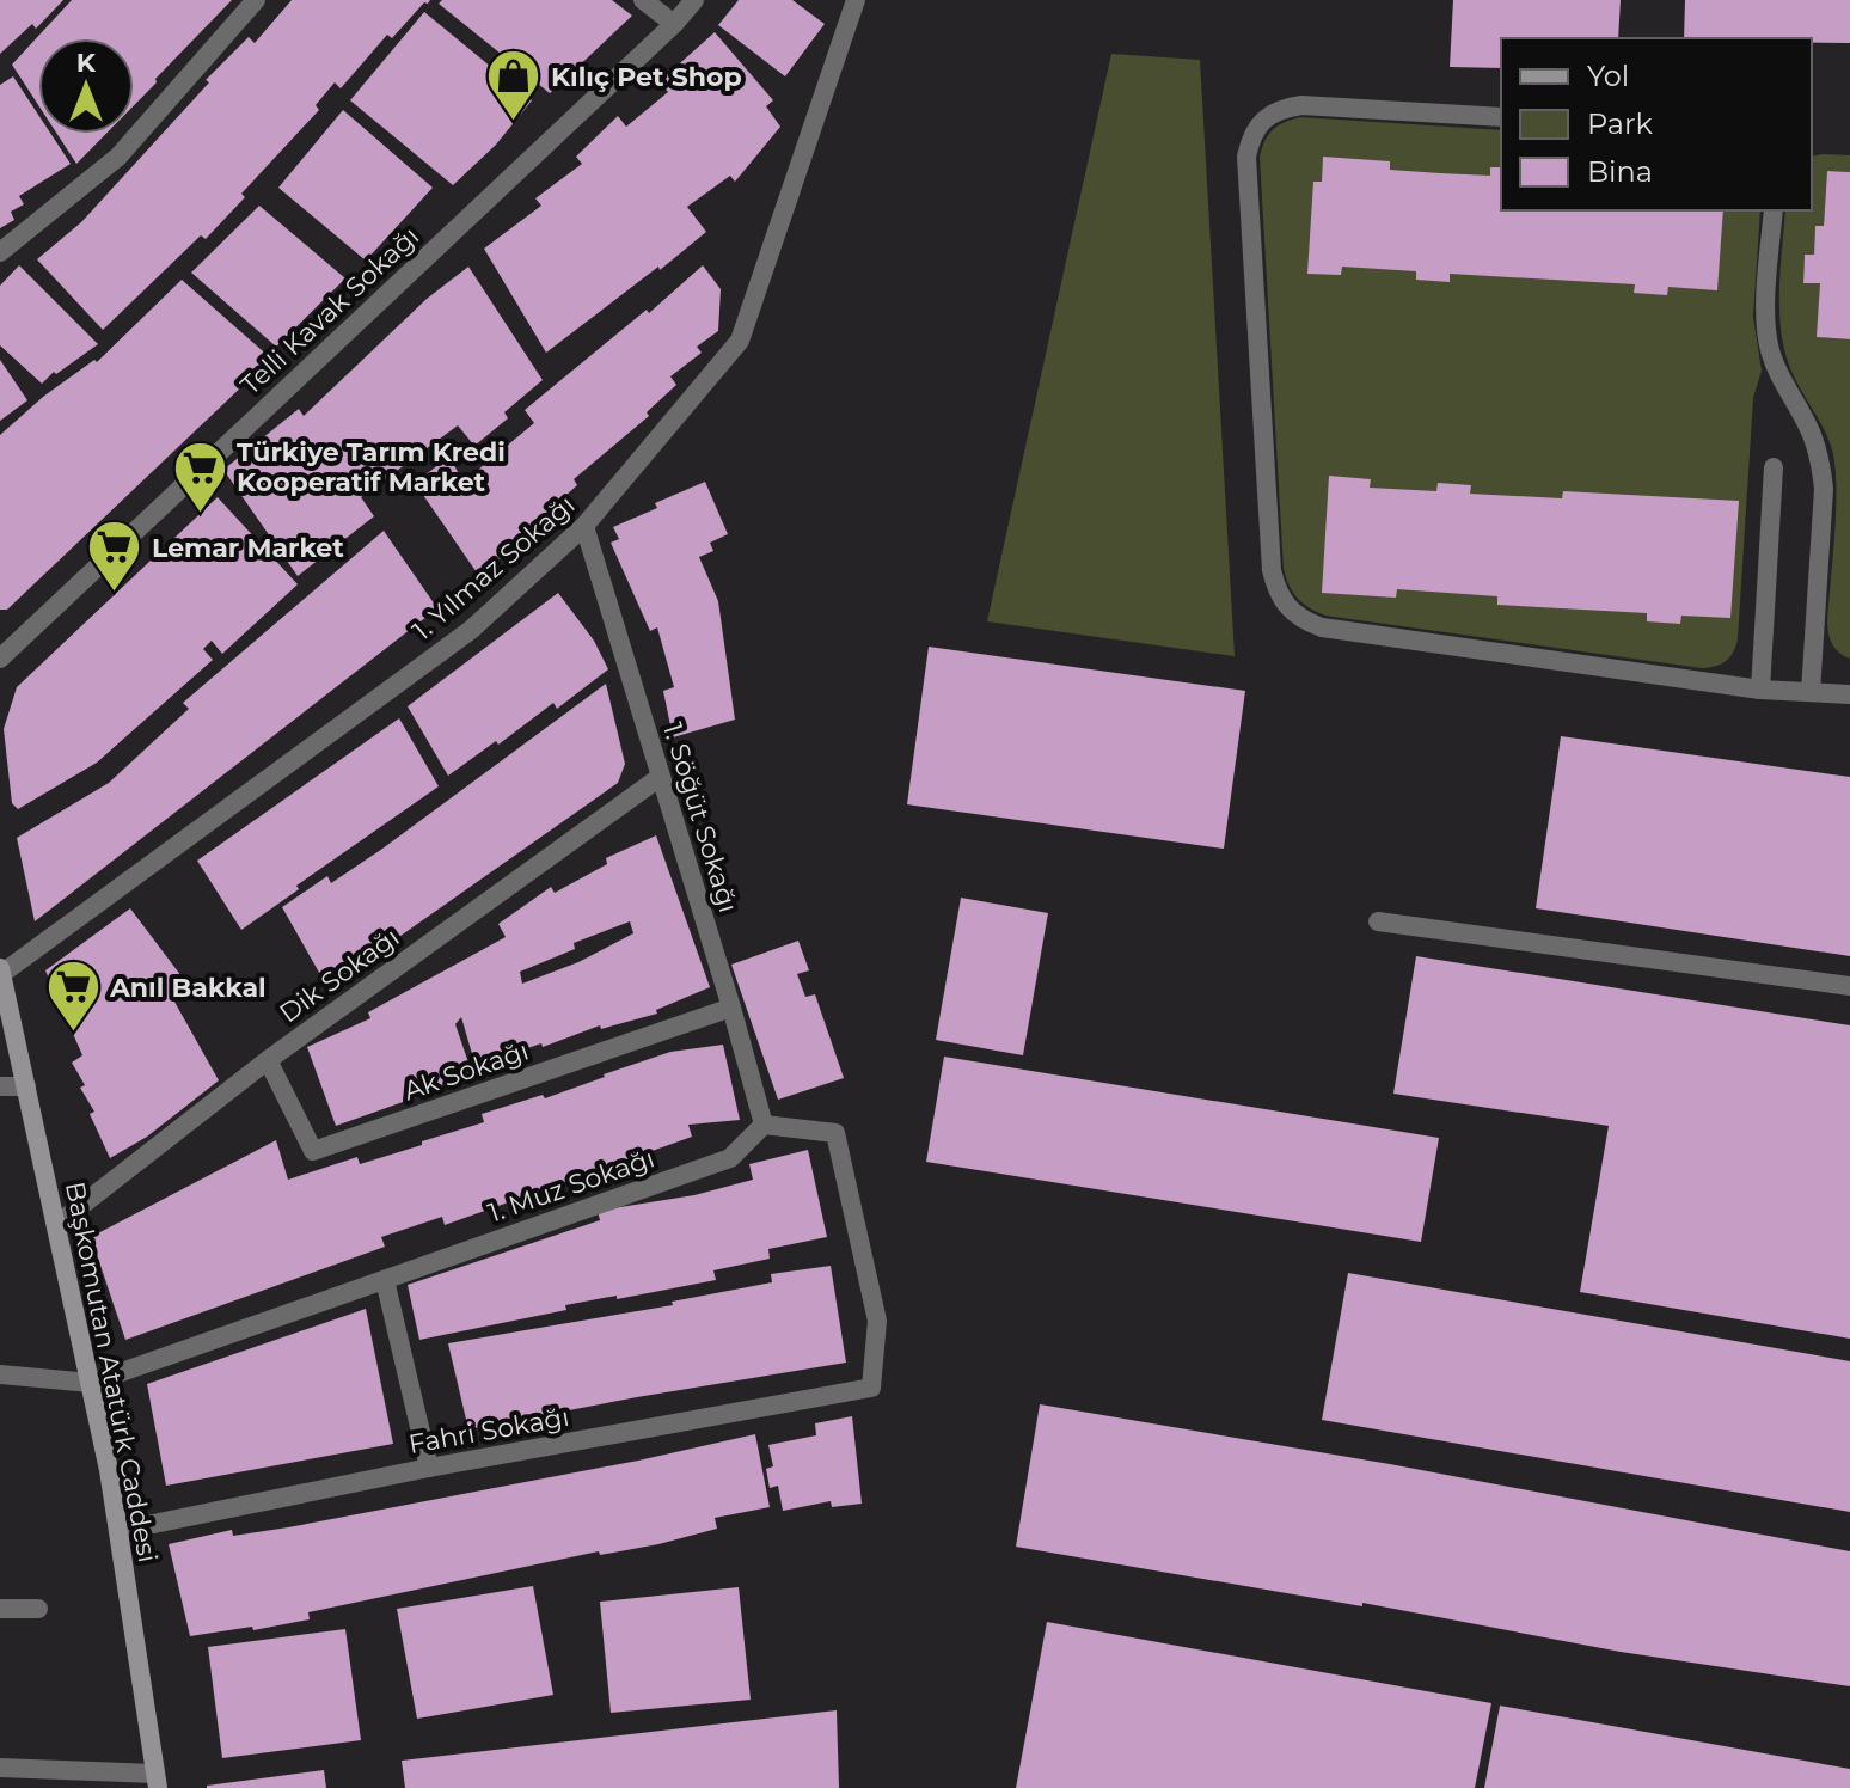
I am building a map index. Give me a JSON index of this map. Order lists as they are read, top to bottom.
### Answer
{
  "streets": {
    "street": [
      "Telli Kavak Sokağı",
      "1. Yılmaz Sokağı",
      "1. Söğüt Sokağı",
      "Dik Sokağı",
      "Ak Sokağı",
      "1. Muz Sokağı",
      "Başkomutan Atatürk Caddesi",
      "Fahri Sokağı"
    ]
  },
  "crossings": [
    ["1. Yılmaz Sokağı", "1. Söğüt Sokağı"],
    ["1. Yılmaz Sokağı", "Başkomutan Atatürk Caddesi"],
    ["1. Söğüt Sokağı", "Dik Sokağı"],
    ["1. Söğüt Sokağı", "Ak Sokağı"],
    ["1. Söğüt Sokağı", "1. Muz Sokağı"],
    ["1. Söğüt Sokağı", "Fahri Sokağı"],
    ["Dik Sokağı", "Ak Sokağı"],
    ["Dik Sokağı", "Başkomutan Atatürk Caddesi"],
    ["1. Muz Sokağı", "Başkomutan Atatürk Caddesi"],
    ["1. Muz Sokağı", "Fahri Sokağı"],
    ["Başkomutan Atatürk Caddesi", "Fahri Sokağı"]
  ],
  "places": {
    "shop": ["Kılıç Pet Shop"],
    "supermarket": ["Türkiye Tarım Kredi Kooperatif Market", "Lemar Market", "Anıl Bakkal"]
  },
  "legend": ["Yol", "Park", "Bina"],
  "north": "top"
}
